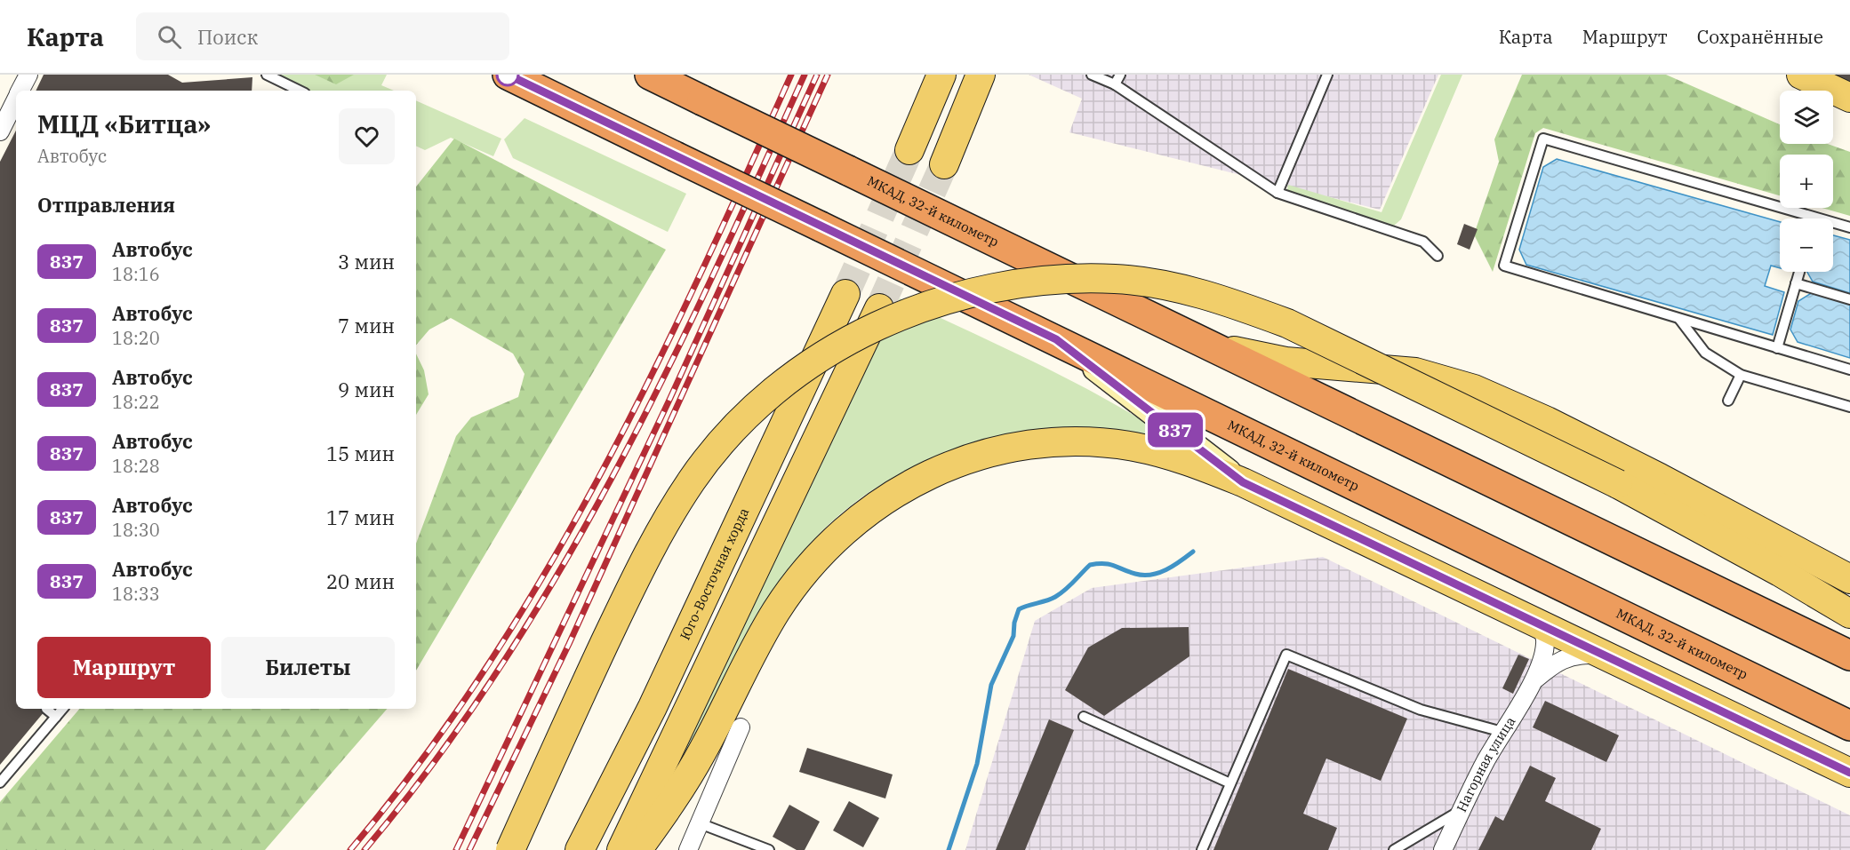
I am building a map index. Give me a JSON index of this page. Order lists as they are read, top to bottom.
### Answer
{
  "streets": {
    "highway": ["МКАД, 32-й километр"],
    "main road": ["Юго-Восточная хорда"],
    "street": ["Нагорная улица"]
  },
  "lines": ["bus line 837"],
  "page": {
    "header": "Карта",
    "search": "Поиск",
    "nav": ["Карта", "Маршрут", "Сохранённые"],
    "on_map": "837",
    "map_buttons": ["+", "−"],
    "heading": [
      ["МЦД «Битца»", "Автобус"],
      "Отправления"
    ],
    "list": [
      {
        "mark": "837",
        "name": "Автобус",
        "note": "18:16",
        "value": "3 мин"
      },
      {
        "mark": "837",
        "name": "Автобус",
        "note": "18:20",
        "value": "7 мин"
      },
      {
        "mark": "837",
        "name": "Автобус",
        "note": "18:22",
        "value": "9 мин"
      },
      {
        "mark": "837",
        "name": "Автобус",
        "note": "18:28",
        "value": "15 мин"
      },
      {
        "mark": "837",
        "name": "Автобус",
        "note": "18:30",
        "value": "17 мин"
      },
      {
        "mark": "837",
        "name": "Автобус",
        "note": "18:33",
        "value": "20 мин"
      }
    ],
    "buttons": ["Маршрут", "Билеты"]
  }
}
